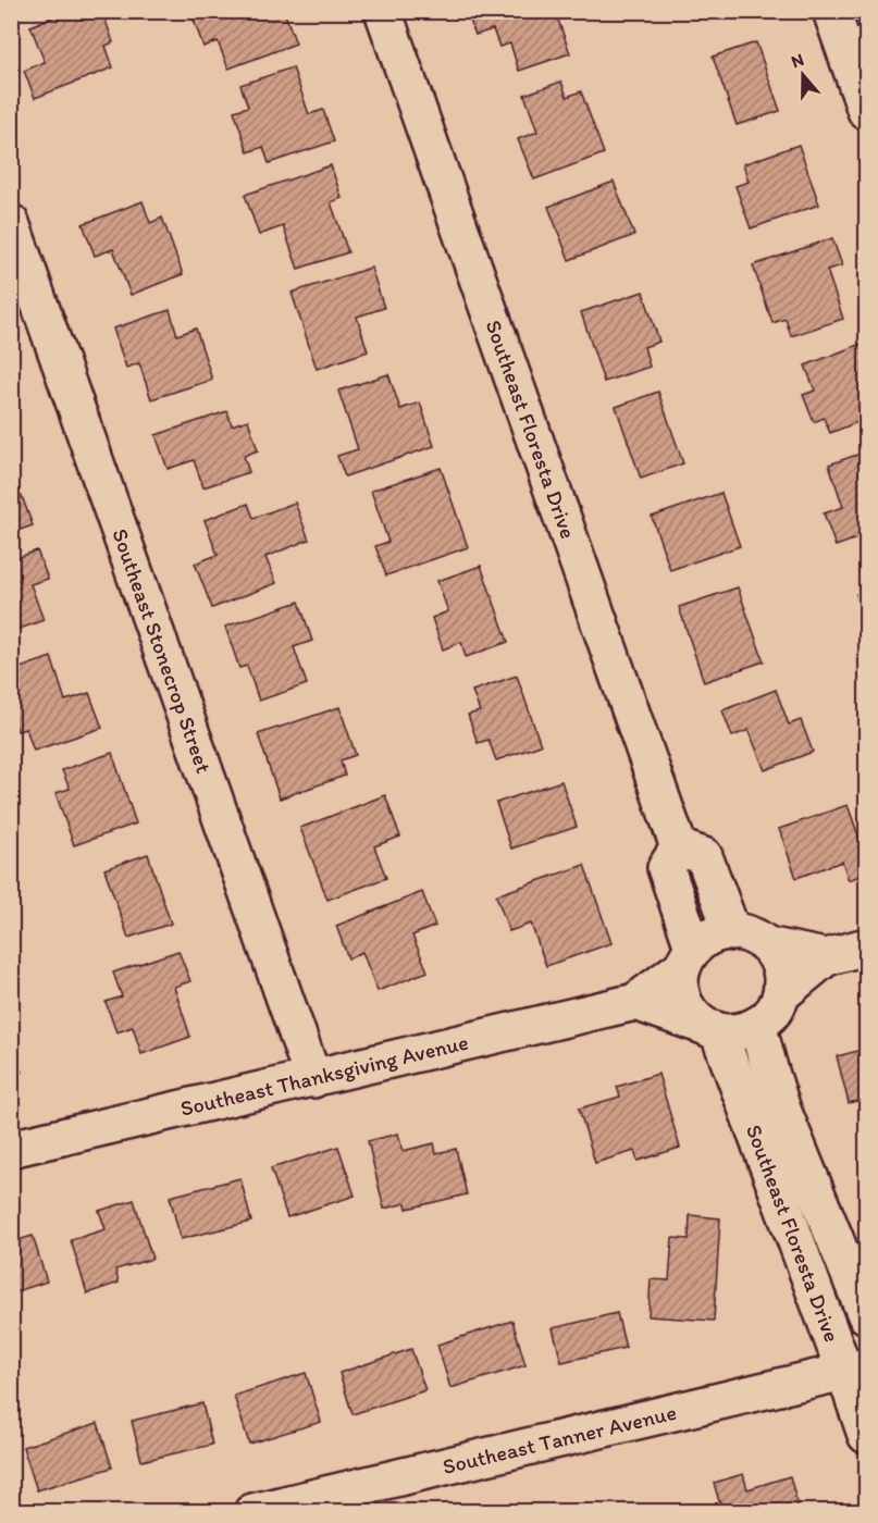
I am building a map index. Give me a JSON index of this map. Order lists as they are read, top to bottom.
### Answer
{
  "streets": {
    "street": [
      "Southeast Floresta Drive",
      "Southeast Stonecrop Street",
      "Southeast Thanksgiving Avenue",
      "Southeast Tanner Avenue"
    ]
  },
  "crossings": [
    ["Southeast Floresta Drive", "Southeast Thanksgiving Avenue"],
    ["Southeast Floresta Drive", "Southeast Tanner Avenue"],
    ["Southeast Stonecrop Street", "Southeast Thanksgiving Avenue"]
  ],
  "north": "top"
}
